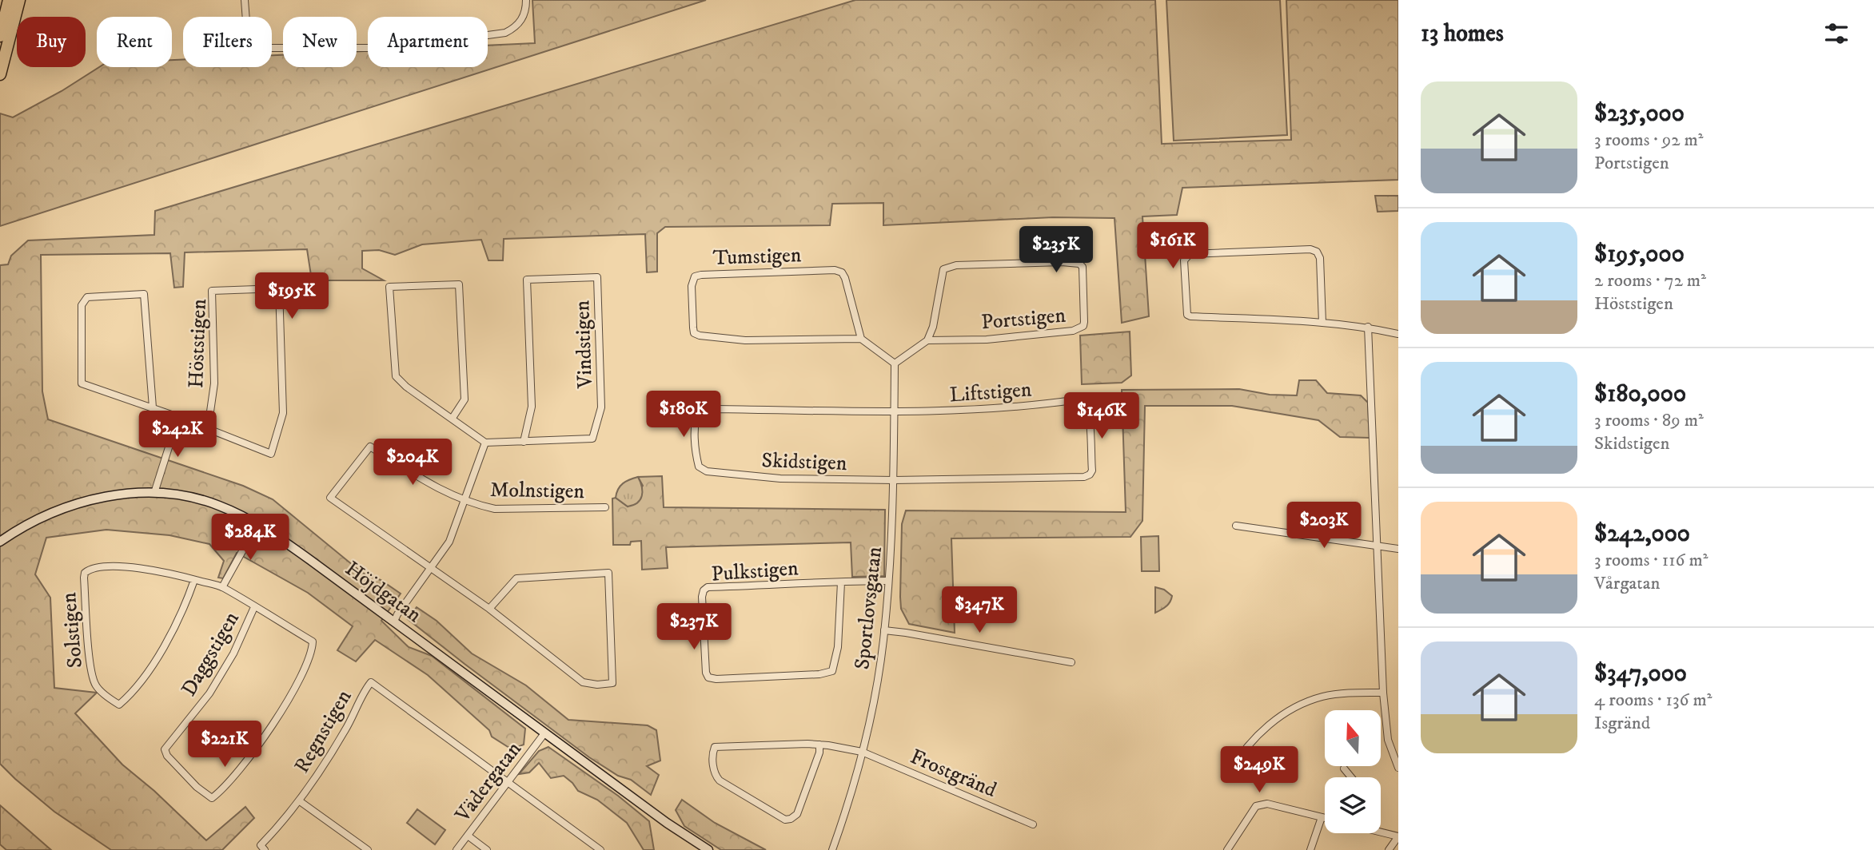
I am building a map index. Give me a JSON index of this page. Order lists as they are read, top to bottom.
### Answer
{
  "streets": {
    "street": [
      "Tumstigen",
      "Portstigen",
      "Höststigen",
      "Vindstigen",
      "Liftstigen",
      "Skidstigen",
      "Molnstigen",
      "Pulkstigen",
      "Höjdgatan",
      "Sportlovsgatan",
      "Solstigen",
      "Daggstigen",
      "Regnstigen",
      "Frostgränd",
      "Vädergatan"
    ]
  },
  "crossings": [
    ["Liftstigen", "Skidstigen"],
    ["Liftstigen", "Sportlovsgatan"],
    ["Skidstigen", "Sportlovsgatan"],
    ["Pulkstigen", "Sportlovsgatan"],
    ["Höjdgatan", "Vädergatan"],
    ["Sportlovsgatan", "Frostgränd"],
    ["Solstigen", "Daggstigen"],
    ["Regnstigen", "Vädergatan"]
  ],
  "north": "top",
  "page": {
    "heading": "13 homes",
    "chip": [
      "Buy",
      "Rent",
      "Filters",
      "New",
      "Apartment"
    ],
    "list": [
      {
        "name": "$235,000",
        "note": "3 rooms · 92 m² · Portstigen"
      },
      {
        "name": "$195,000",
        "note": "2 rooms · 72 m² · Höststigen"
      },
      {
        "name": "$180,000",
        "note": "3 rooms · 89 m² · Skidstigen"
      },
      {
        "name": "$242,000",
        "note": "3 rooms · 116 m² · Vårgatan"
      },
      {
        "name": "$347,000",
        "note": "4 rooms · 136 m² · Isgränd"
      }
    ],
    "price": [
      "$161K",
      "$235K",
      "$195K",
      "$180K",
      "$146K",
      "$242K",
      "$204K",
      "$203K",
      "$284K",
      "$347K",
      "$237K",
      "$221K",
      "$249K"
    ]
  }
}
